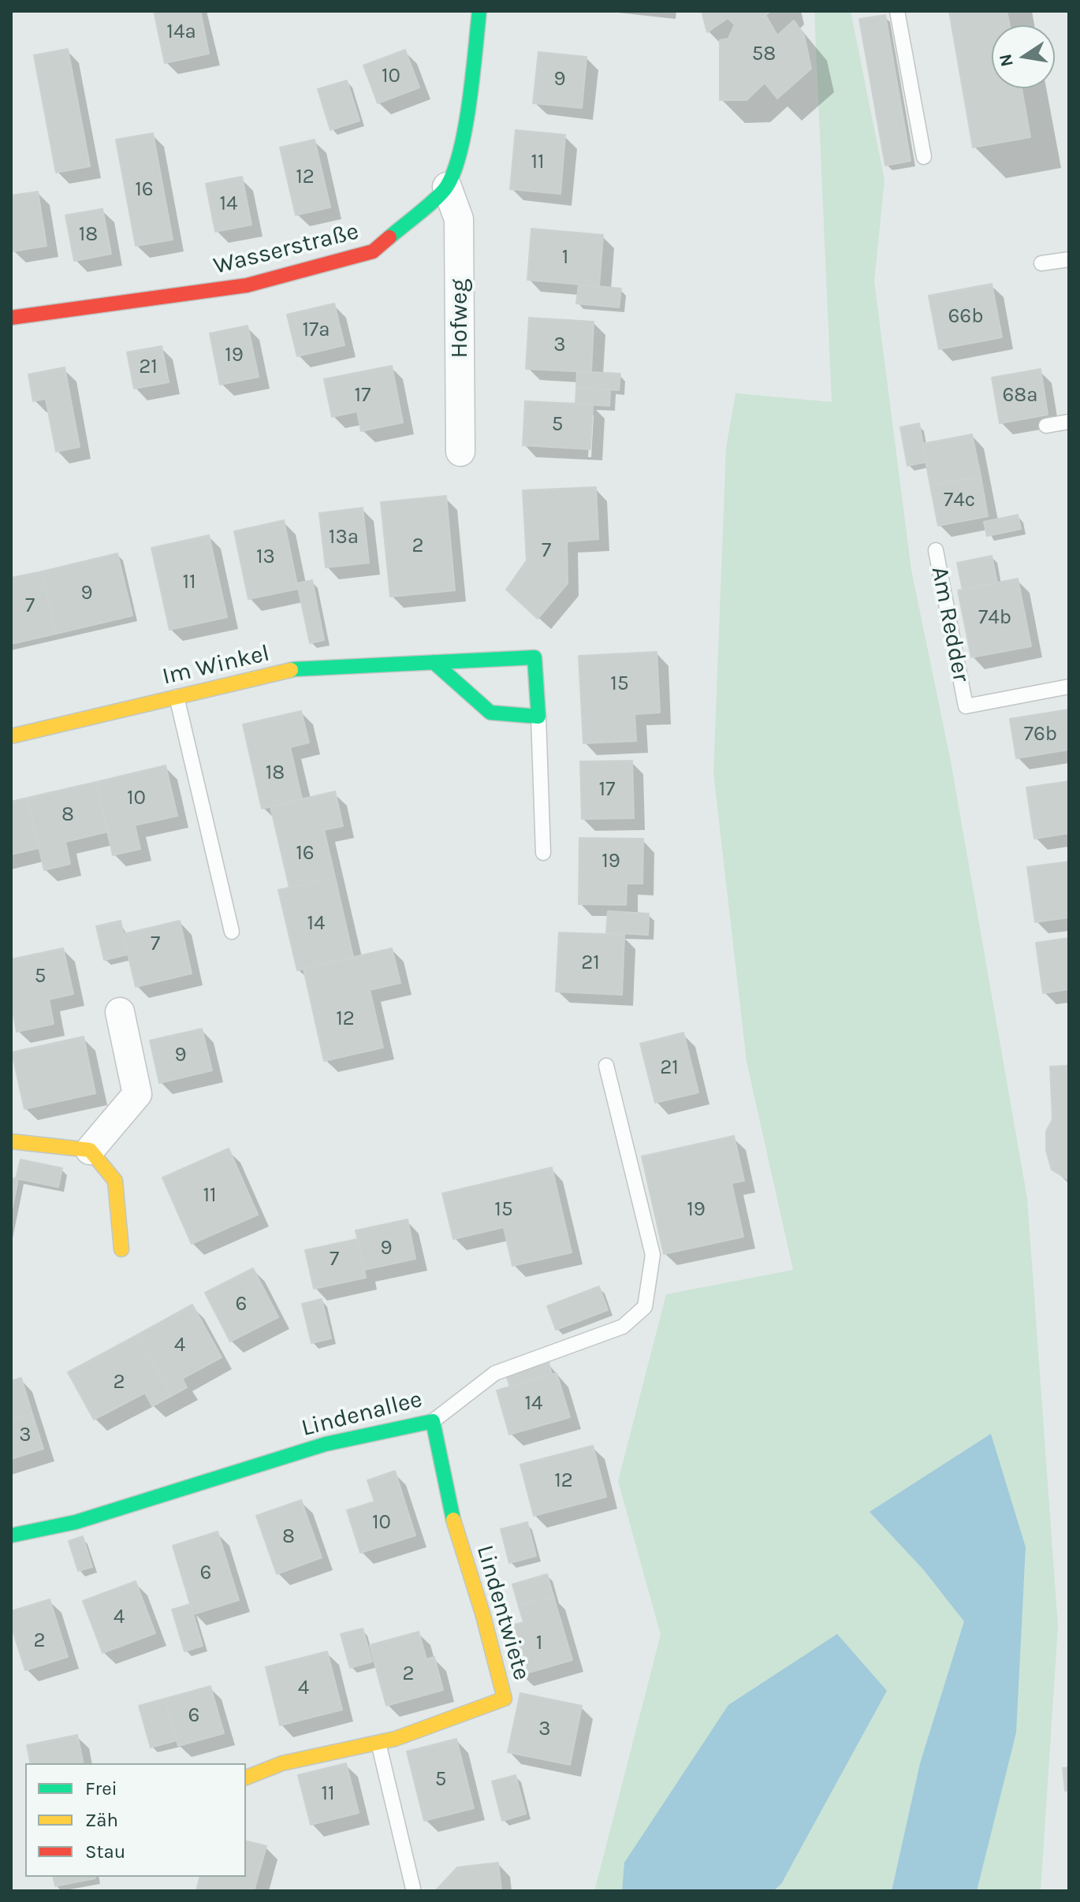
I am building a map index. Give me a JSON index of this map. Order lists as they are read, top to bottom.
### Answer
{
  "streets": {
    "street": [
      "Wasserstraße",
      "Hofweg",
      "Im Winkel",
      "Lindenallee",
      "Lindentwiete"
    ],
    "lane": ["Am Redder"]
  },
  "crossings": [
    ["Wasserstraße", "Hofweg"],
    ["Lindenallee", "Lindentwiete"]
  ],
  "house_numbers": [
    "14a",
    "58",
    "10",
    "9",
    "11",
    "12",
    "16",
    "14",
    "18",
    "1",
    "66b",
    "17a",
    "3",
    "19",
    "21",
    "17",
    "68a",
    "5",
    "74c",
    "13a",
    "2",
    "7",
    "13",
    "11",
    "9",
    "7",
    "74b",
    "15",
    "76b",
    "18",
    "17",
    "10",
    "8",
    "16",
    "19",
    "14",
    "7",
    "21",
    "5",
    "12",
    "9",
    "21",
    "11",
    "15",
    "19",
    "9",
    "7",
    "6",
    "4",
    "2",
    "14",
    "3",
    "12",
    "10",
    "8",
    "6",
    "4",
    "2",
    "1",
    "2",
    "4",
    "6",
    "3",
    "5",
    "11"
  ],
  "legend": ["Frei", "Zäh", "Stau"],
  "north": "left"
}
